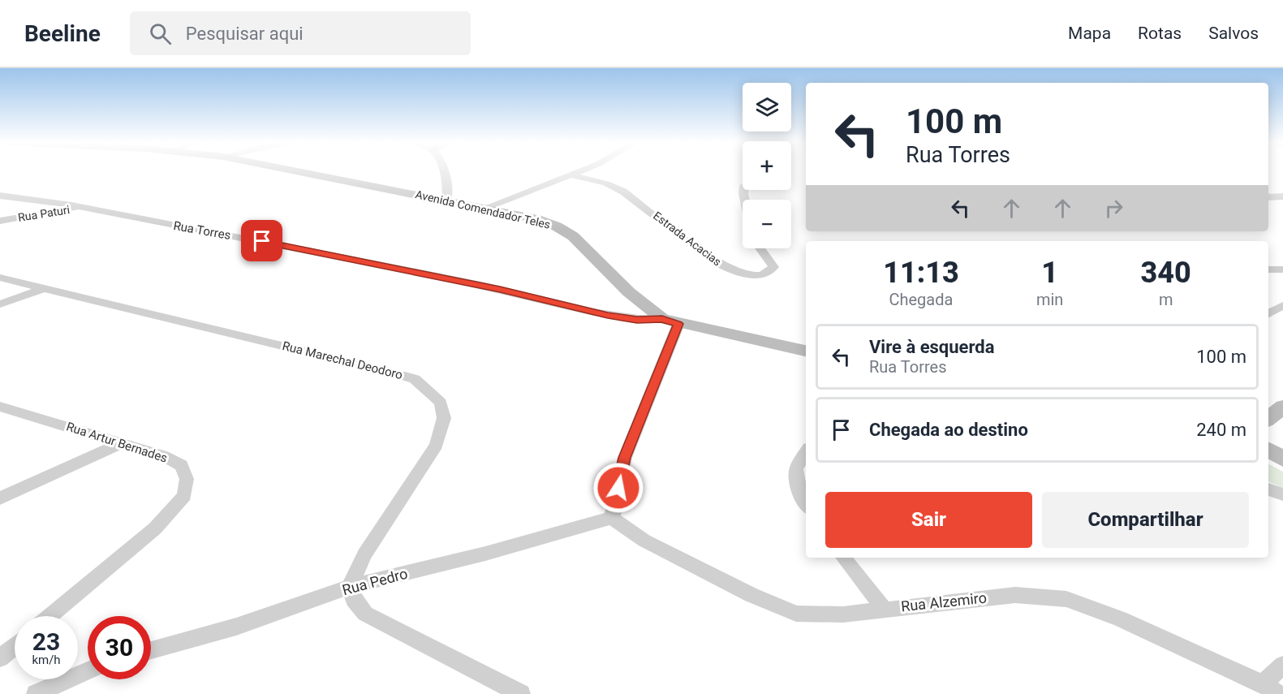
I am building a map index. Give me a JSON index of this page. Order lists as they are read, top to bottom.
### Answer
{
  "streets": {
    "main road": ["Avenida Comendador Teles"],
    "street": [
      "Rua Paturi",
      "Rua Torres",
      "Estrada Acacias",
      "Rua Marechal Deodoro",
      "Rua Artur Bernades",
      "Rua Pedro",
      "Rua Alzemiro"
    ]
  },
  "crossings": [
    ["Avenida Comendador Teles", "Rua Torres"],
    ["Rua Paturi", "Rua Torres"],
    ["Rua Marechal Deodoro", "Rua Pedro"],
    ["Rua Pedro", "Rua Alzemiro"]
  ],
  "page": {
    "header": "Beeline",
    "search": "Pesquisar aqui",
    "nav": ["Mapa", "Rotas", "Salvos"],
    "map_buttons": ["+", "−"],
    "turn": ["100 m", "Rua Torres"],
    "eta": [
      "11:13",
      "Chegada",
      "1",
      "min",
      "340",
      "m"
    ],
    "list": [
      {
        "name": "Vire à esquerda",
        "note": "Rua Torres",
        "value": "100 m"
      },
      {
        "name": "Chegada ao destino",
        "value": "240 m"
      }
    ],
    "buttons": ["Sair", "Compartilhar"],
    "speed": "23 km/h",
    "limit": "30"
  }
}
